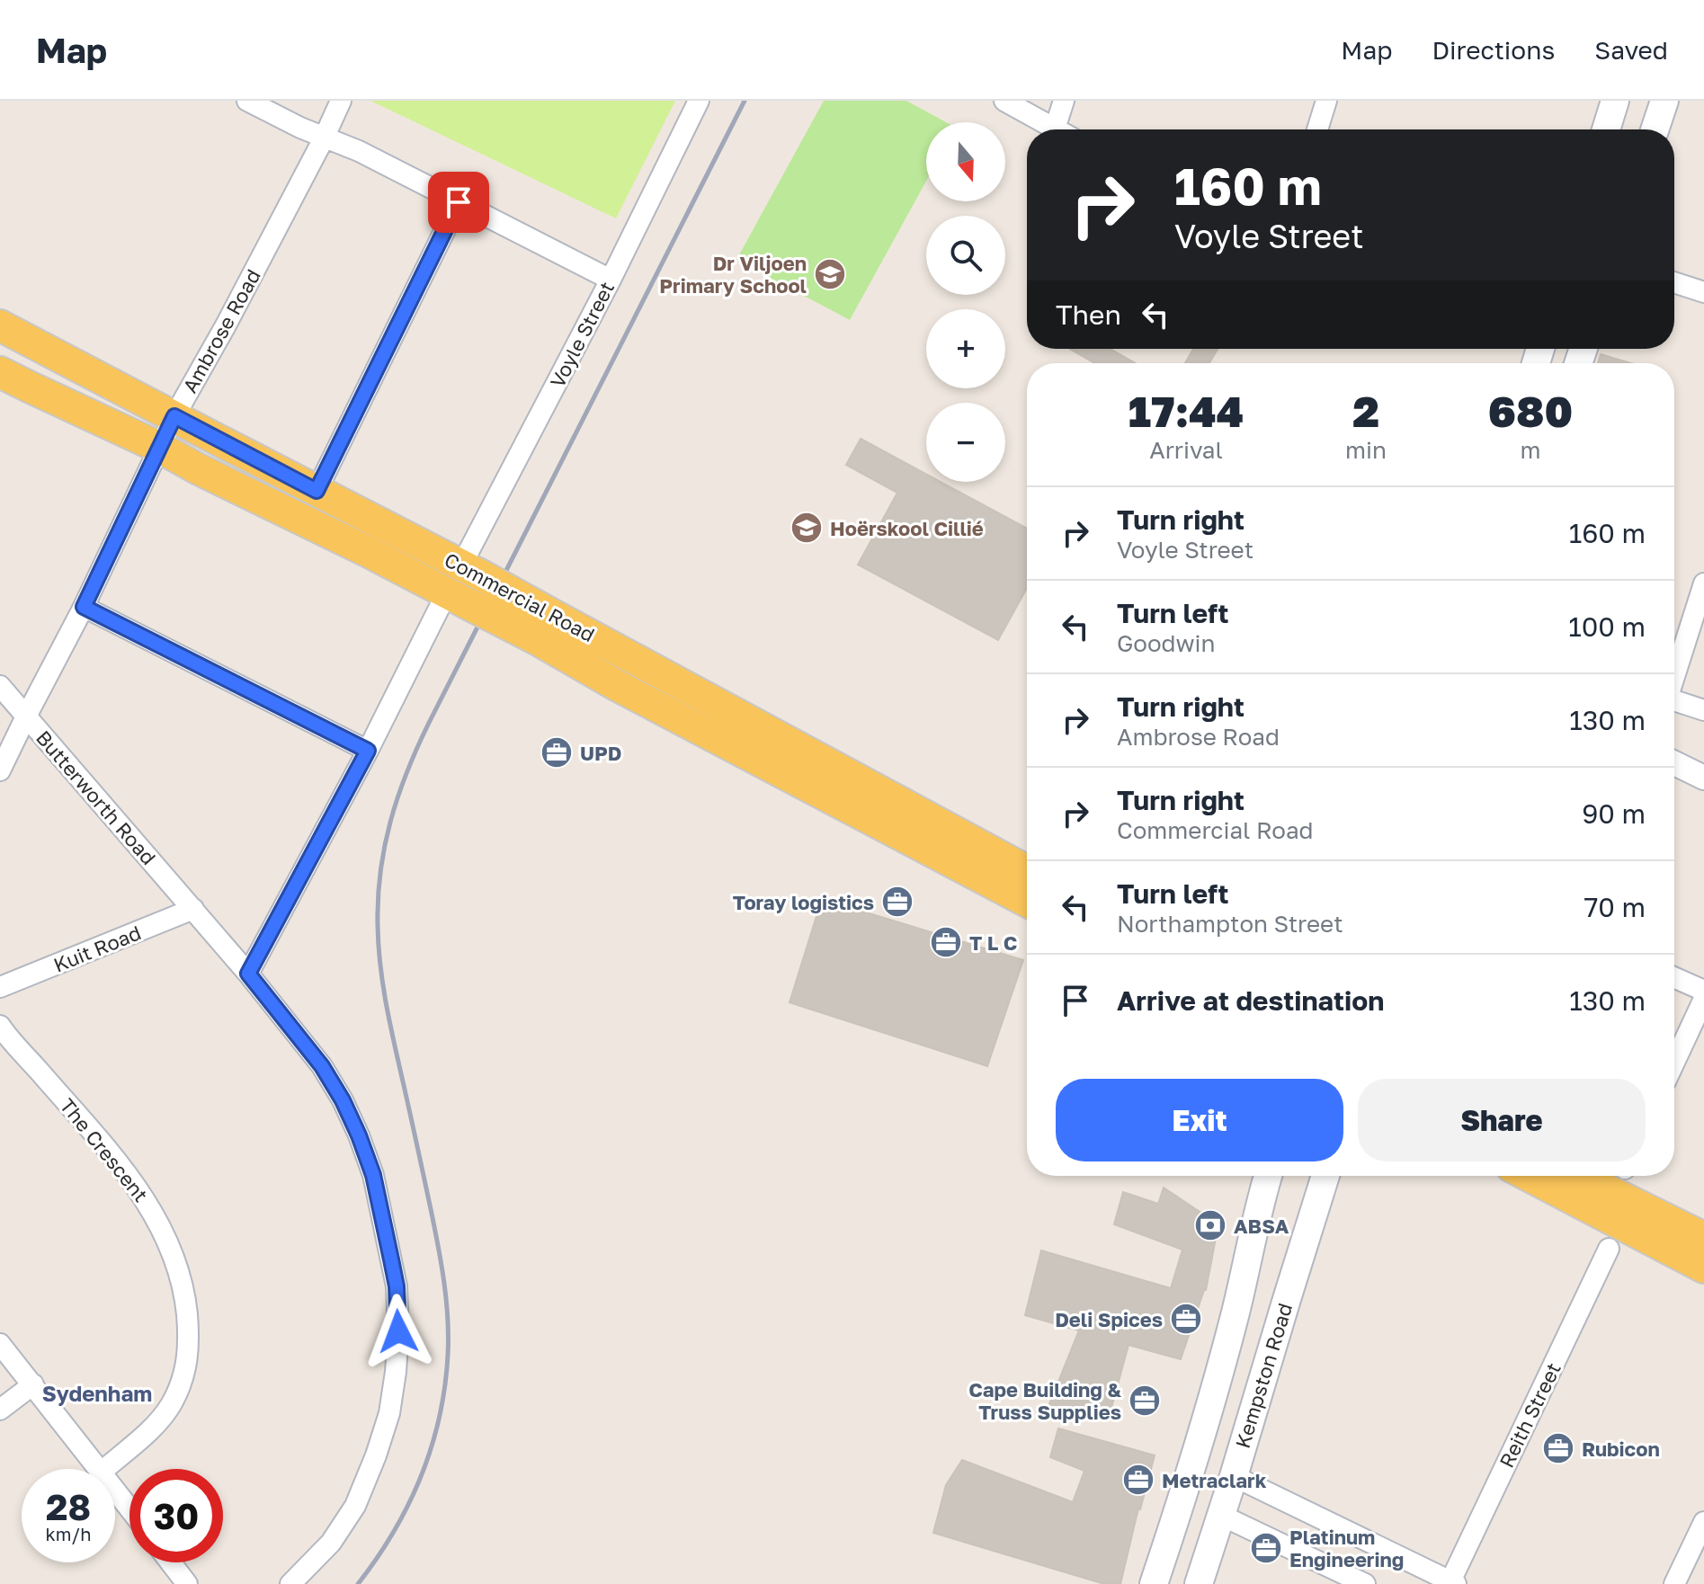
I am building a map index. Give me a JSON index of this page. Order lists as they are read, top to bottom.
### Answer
{
  "streets": {
    "main road": ["Commercial Road", "Kempston Road"],
    "street": [
      "Ambrose Road",
      "Voyle Street",
      "Butterworth Road",
      "Kuit Road",
      "The Crescent",
      "Reith Street"
    ]
  },
  "crossings": [
    ["Ambrose Road", "Commercial Road"],
    ["Ambrose Road", "Butterworth Road"],
    ["Voyle Street", "Commercial Road"],
    ["Butterworth Road", "Kuit Road"]
  ],
  "districts": ["Sydenham"],
  "places": {
    "school or university": ["Dr Viljoen Primary School", "Hoërskool Cillié"],
    "office": [
      "UPD",
      "Toray logistics",
      "T L C",
      "Deli Spices",
      "Cape Building & Truss Supplies",
      "Rubicon",
      "Metraclark",
      "Platinum Engineering"
    ],
    "bank": ["ABSA"]
  },
  "north": "bottom",
  "page": {
    "header": "Map",
    "nav": ["Map", "Directions", "Saved"],
    "map_buttons": ["+", "−"],
    "turn": ["160 m", "Voyle Street"],
    "then": "Then",
    "eta": [
      "17:44",
      "Arrival",
      "2",
      "min",
      "680",
      "m"
    ],
    "list": [
      {
        "name": "Turn right",
        "note": "Voyle Street",
        "value": "160 m"
      },
      {
        "name": "Turn left",
        "note": "Goodwin",
        "value": "100 m"
      },
      {
        "name": "Turn right",
        "note": "Ambrose Road",
        "value": "130 m"
      },
      {
        "name": "Turn right",
        "note": "Commercial Road",
        "value": "90 m"
      },
      {
        "name": "Turn left",
        "note": "Northampton Street",
        "value": "70 m"
      },
      {
        "name": "Arrive at destination",
        "value": "130 m"
      }
    ],
    "buttons": ["Exit", "Share"],
    "speed": "28 km/h",
    "limit": "30"
  }
}
